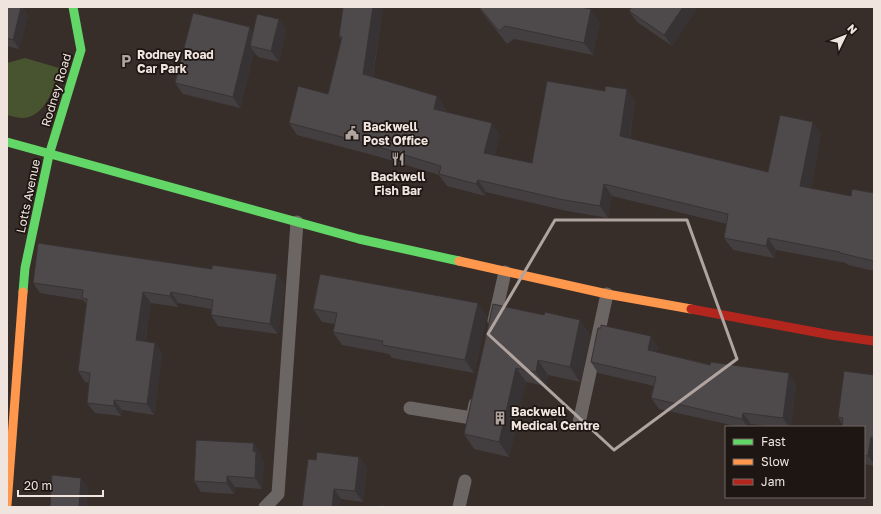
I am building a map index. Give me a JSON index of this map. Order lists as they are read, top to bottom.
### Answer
{
  "streets": {
    "main road": ["Rodney Road", "Lotts Avenue"]
  },
  "crossings": [
    ["Rodney Road", "Lotts Avenue"]
  ],
  "places": {
    "parking": ["Rodney Road Car Park"],
    "public building": ["Backwell Post Office"],
    "restaurant": ["Backwell Fish Bar"],
    "building": ["Backwell Medical Centre"]
  },
  "legend": ["Fast", "Slow", "Jam"],
  "scale_bar": "20 m",
  "north": "top right"
}
